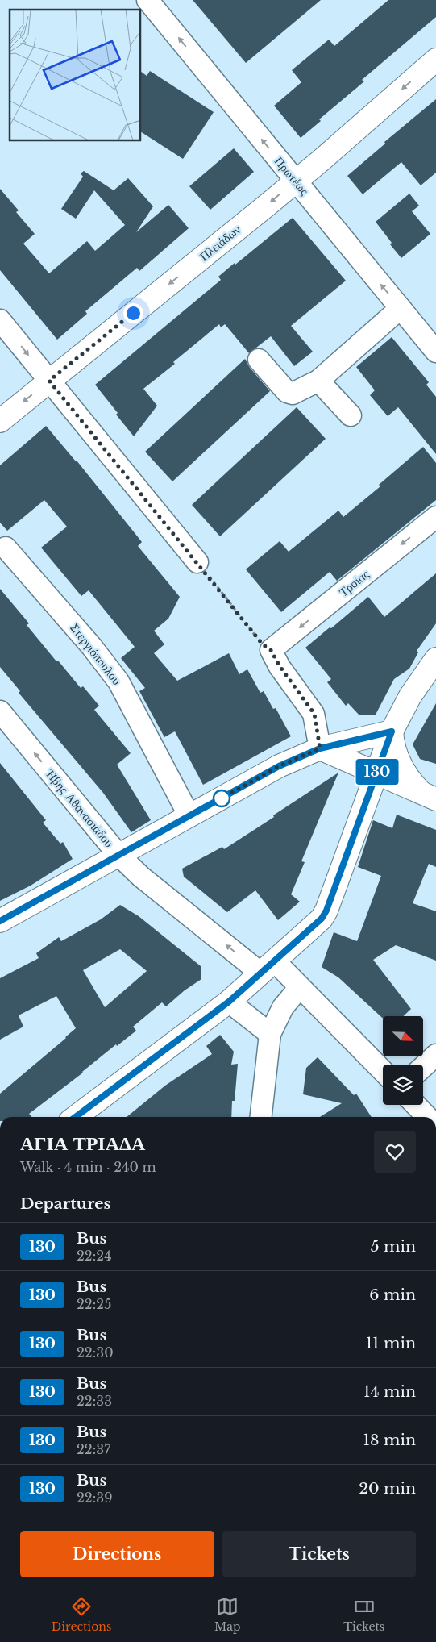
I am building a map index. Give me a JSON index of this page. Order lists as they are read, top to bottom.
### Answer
{
  "streets": {
    "street": [
      "Πρωτέως",
      "Πλειάδων",
      "Τροίας",
      "Στεργιόπουλου",
      "Ήβης Αθανασιάδου"
    ]
  },
  "crossings": [
    ["Πρωτέως", "Πλειάδων"]
  ],
  "one_way": ["Πρωτέως", "Πλειάδων", "Ήβης Αθανασιάδου"],
  "lines": ["bus line 130"],
  "north": "bottom right",
  "page": {
    "on_map": "130",
    "heading": [
      ["ΑΓΙΑ ΤΡΙΑΔΑ", "Walk · 4 min · 240 m"],
      "Departures"
    ],
    "list": [
      {
        "mark": "130",
        "name": "Bus",
        "note": "22:24",
        "value": "5 min"
      },
      {
        "mark": "130",
        "name": "Bus",
        "note": "22:25",
        "value": "6 min"
      },
      {
        "mark": "130",
        "name": "Bus",
        "note": "22:30",
        "value": "11 min"
      },
      {
        "mark": "130",
        "name": "Bus",
        "note": "22:33",
        "value": "14 min"
      },
      {
        "mark": "130",
        "name": "Bus",
        "note": "22:37",
        "value": "18 min"
      },
      {
        "mark": "130",
        "name": "Bus",
        "note": "22:39",
        "value": "20 min"
      }
    ],
    "buttons": ["Directions", "Tickets"],
    "tabs": ["Directions", "Map", "Tickets"]
  }
}
